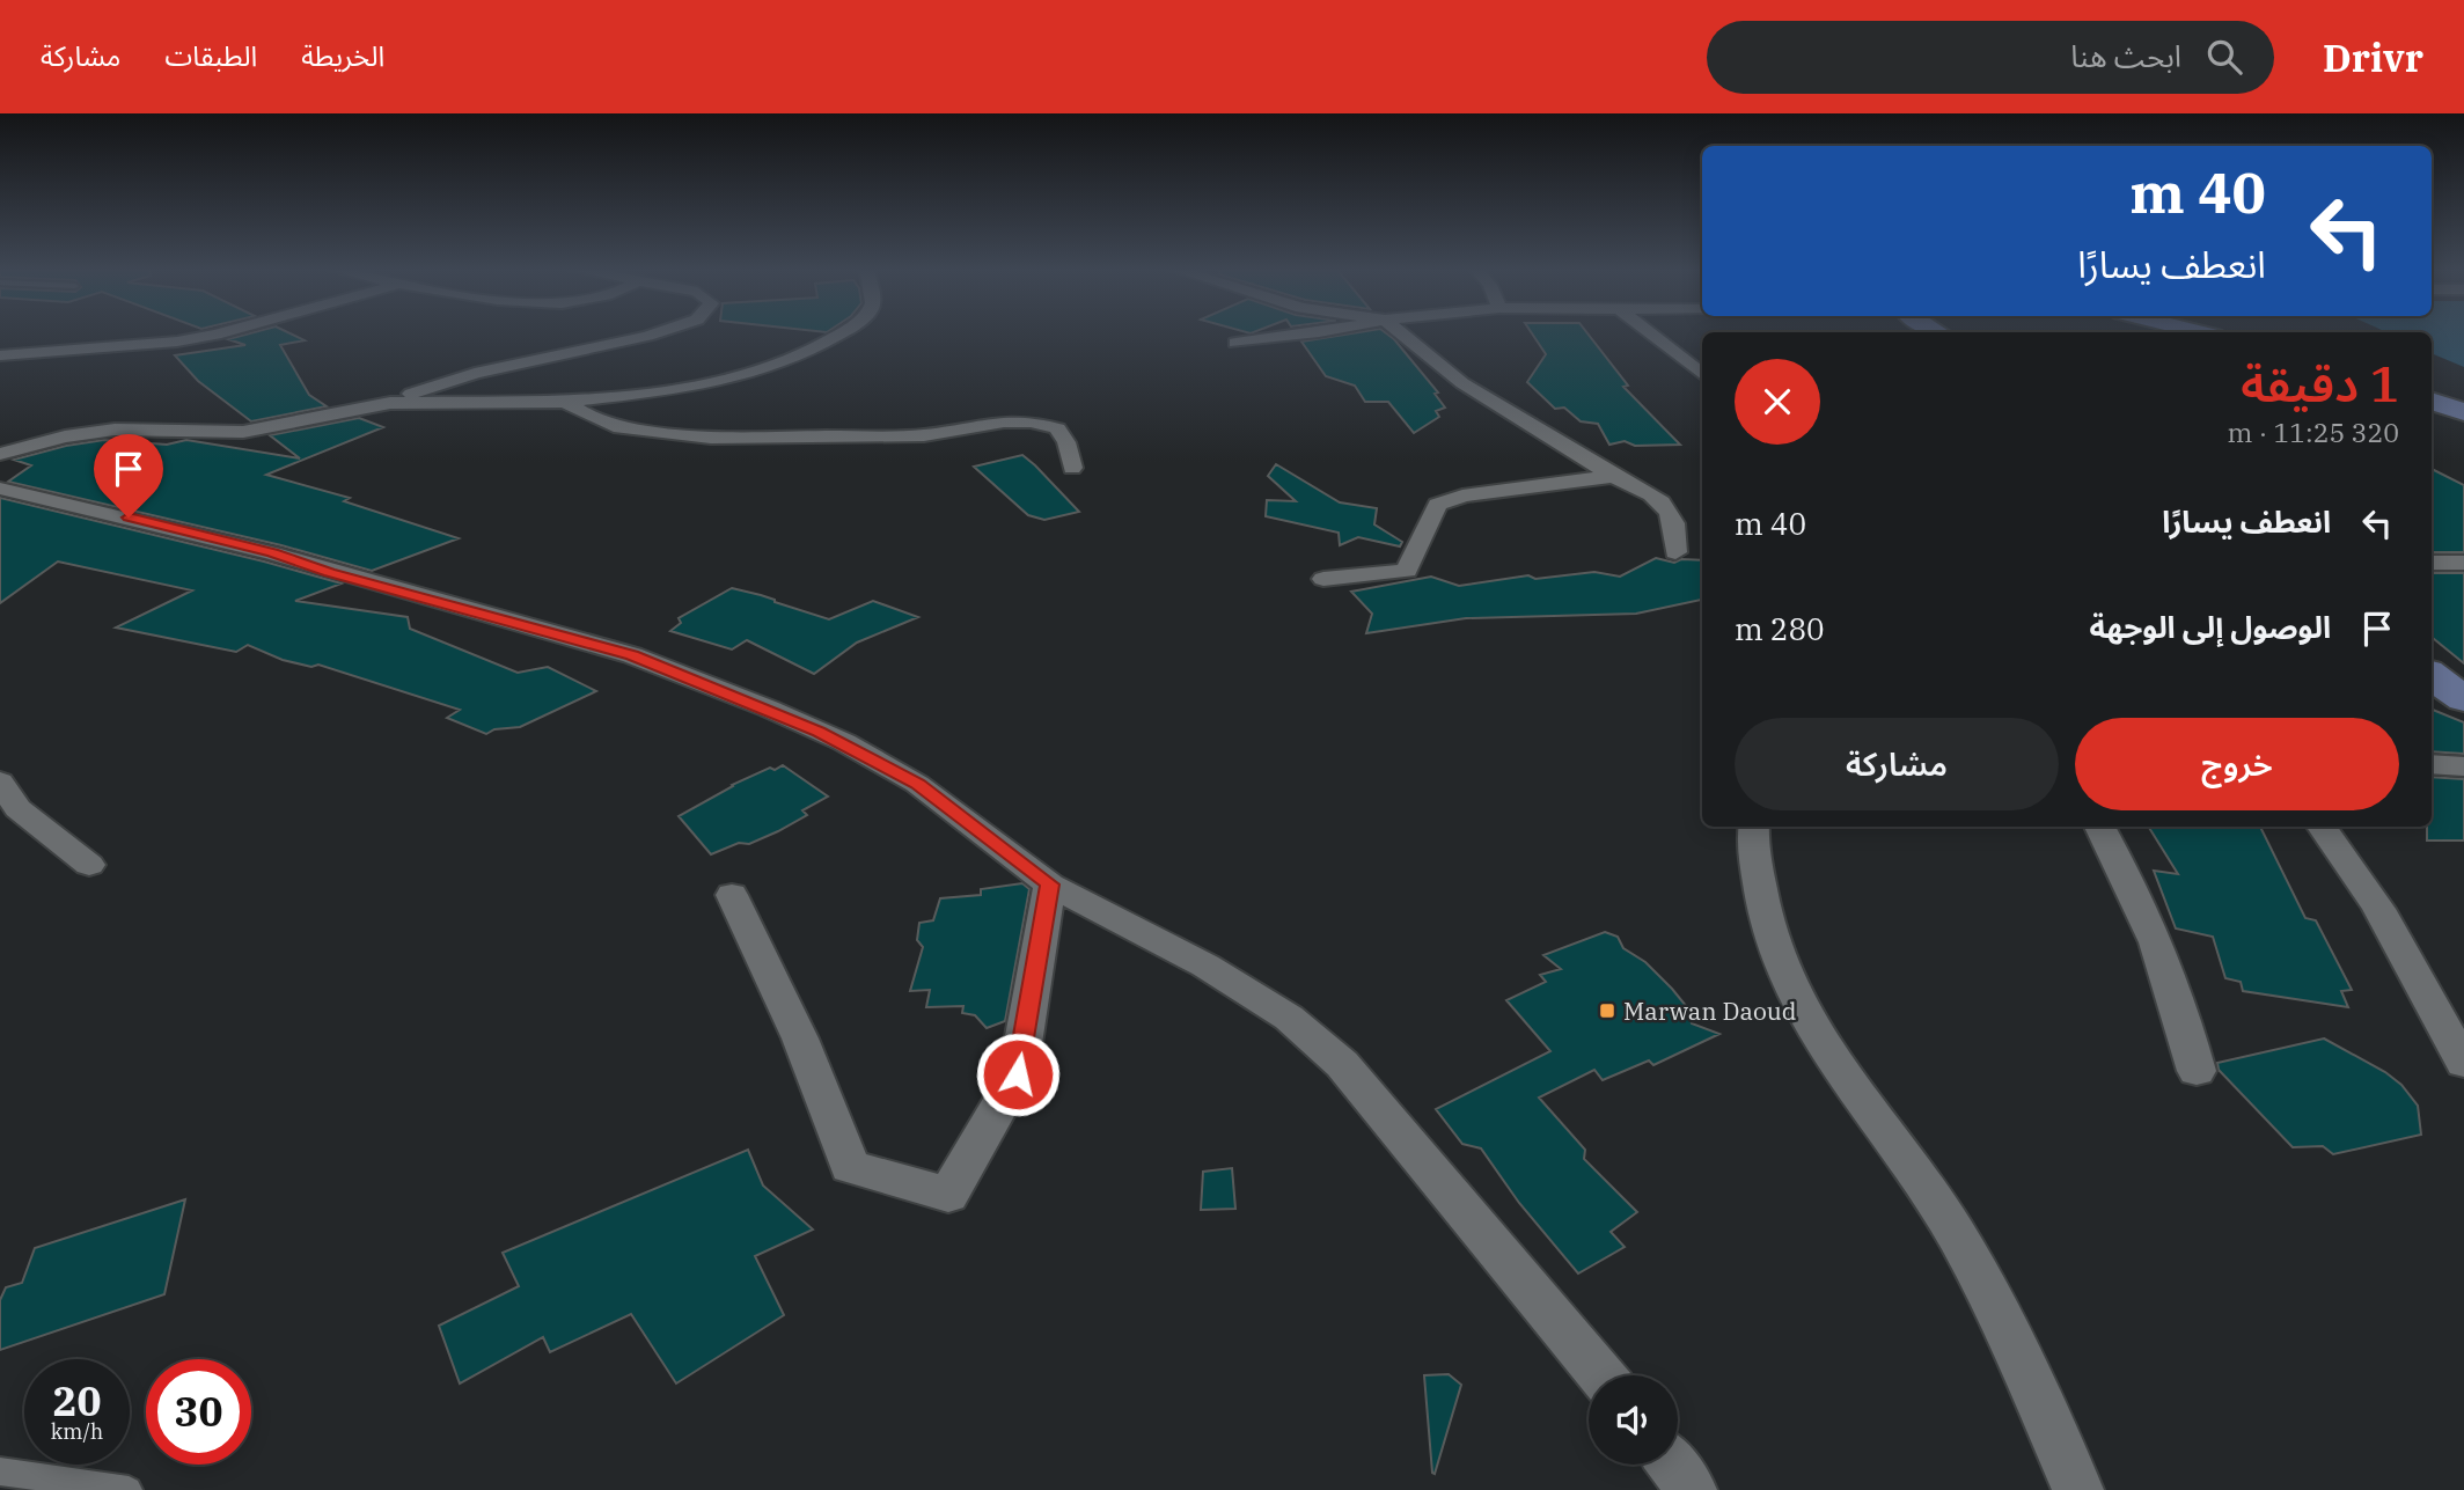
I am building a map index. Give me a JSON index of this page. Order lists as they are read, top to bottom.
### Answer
{
  "places": {
    "transit": ["Marwan Daoud"]
  },
  "page": {
    "header": "Drivr",
    "search": "ابحث هنا",
    "nav": ["الخريطة", "الطبقات", "مشاركة"],
    "turn": ["40 m", "انعطف يسارًا"],
    "heading": ["1 دقيقة", "320 m · 11:25"],
    "list": [
      {
        "name": "انعطف يسارًا",
        "value": "40 m"
      },
      {
        "name": "الوصول إلى الوجهة",
        "value": "280 m"
      }
    ],
    "buttons": ["خروج", "مشاركة"],
    "speed": "20 km/h",
    "limit": "30"
  }
}
